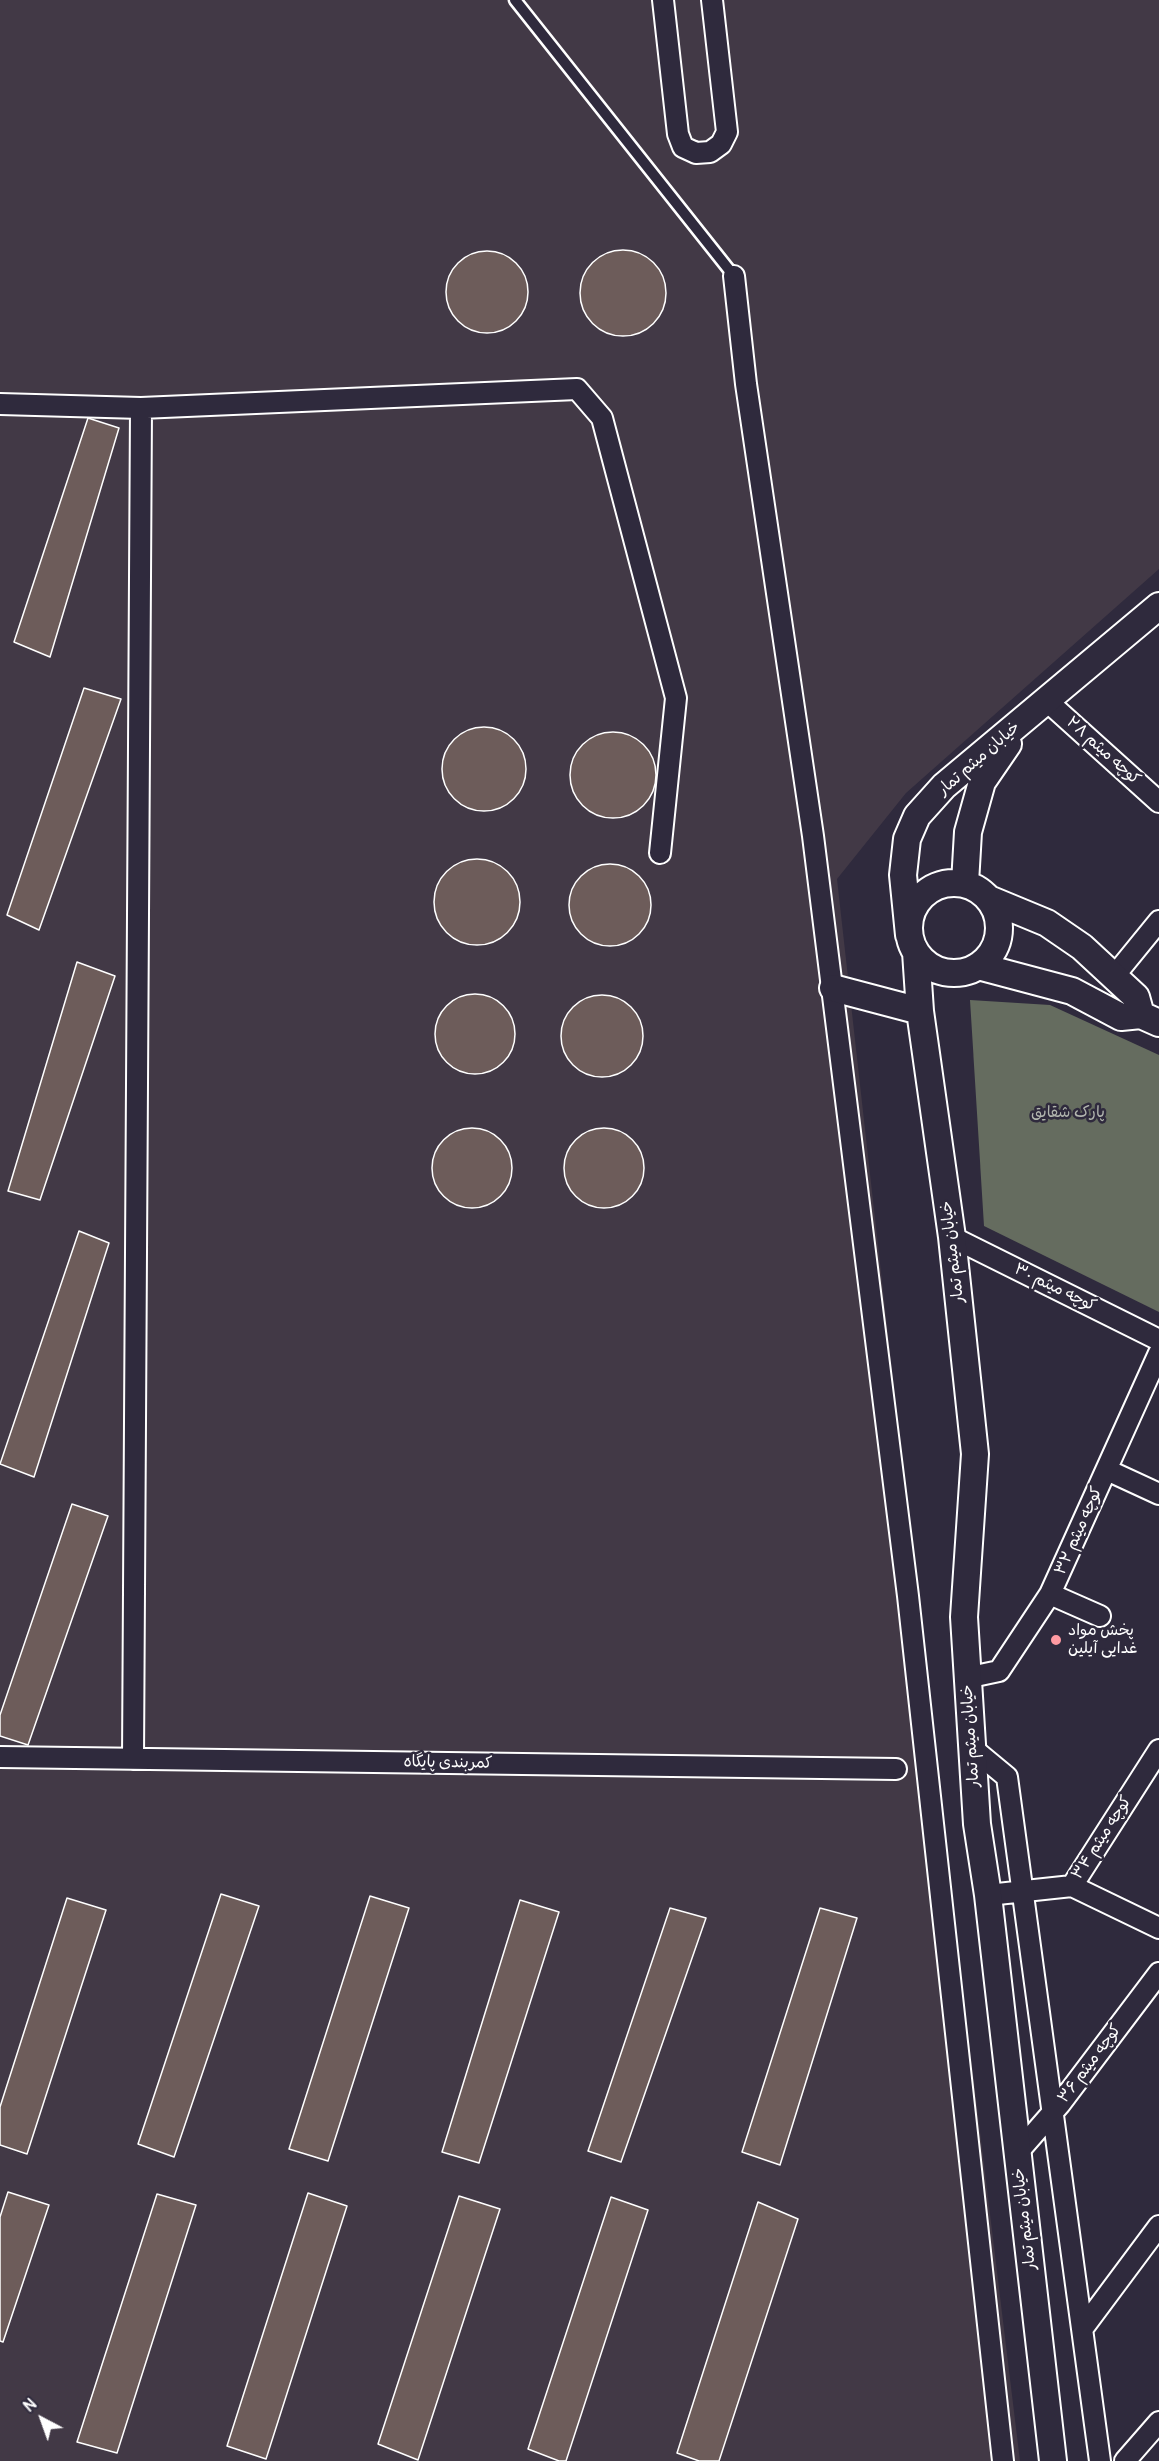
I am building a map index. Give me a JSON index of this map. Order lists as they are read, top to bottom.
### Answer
{
  "streets": {
    "street": [
      "کوچه میثم ۲۸",
      "خیابان میثم تمار",
      "کوچه میثم ۳۰",
      "کوچه میثم ۳۲",
      "کمربندی پایگاه",
      "کوچه میثم ۳۴",
      "کوچه میثم ۳۶"
    ]
  },
  "crossings": [
    ["کوچه میثم ۲۸", "خیابان میثم تمار"],
    ["خیابان میثم تمار", "کوچه میثم ۳۰"],
    ["خیابان میثم تمار", "کوچه میثم ۳۲"],
    ["خیابان میثم تمار", "کوچه میثم ۳۴"],
    ["خیابان میثم تمار", "کوچه میثم ۳۶"]
  ],
  "parks": ["پارک شقایق"],
  "places": ["پخش مواد غدایی آیلین"],
  "north": "top left"
}
